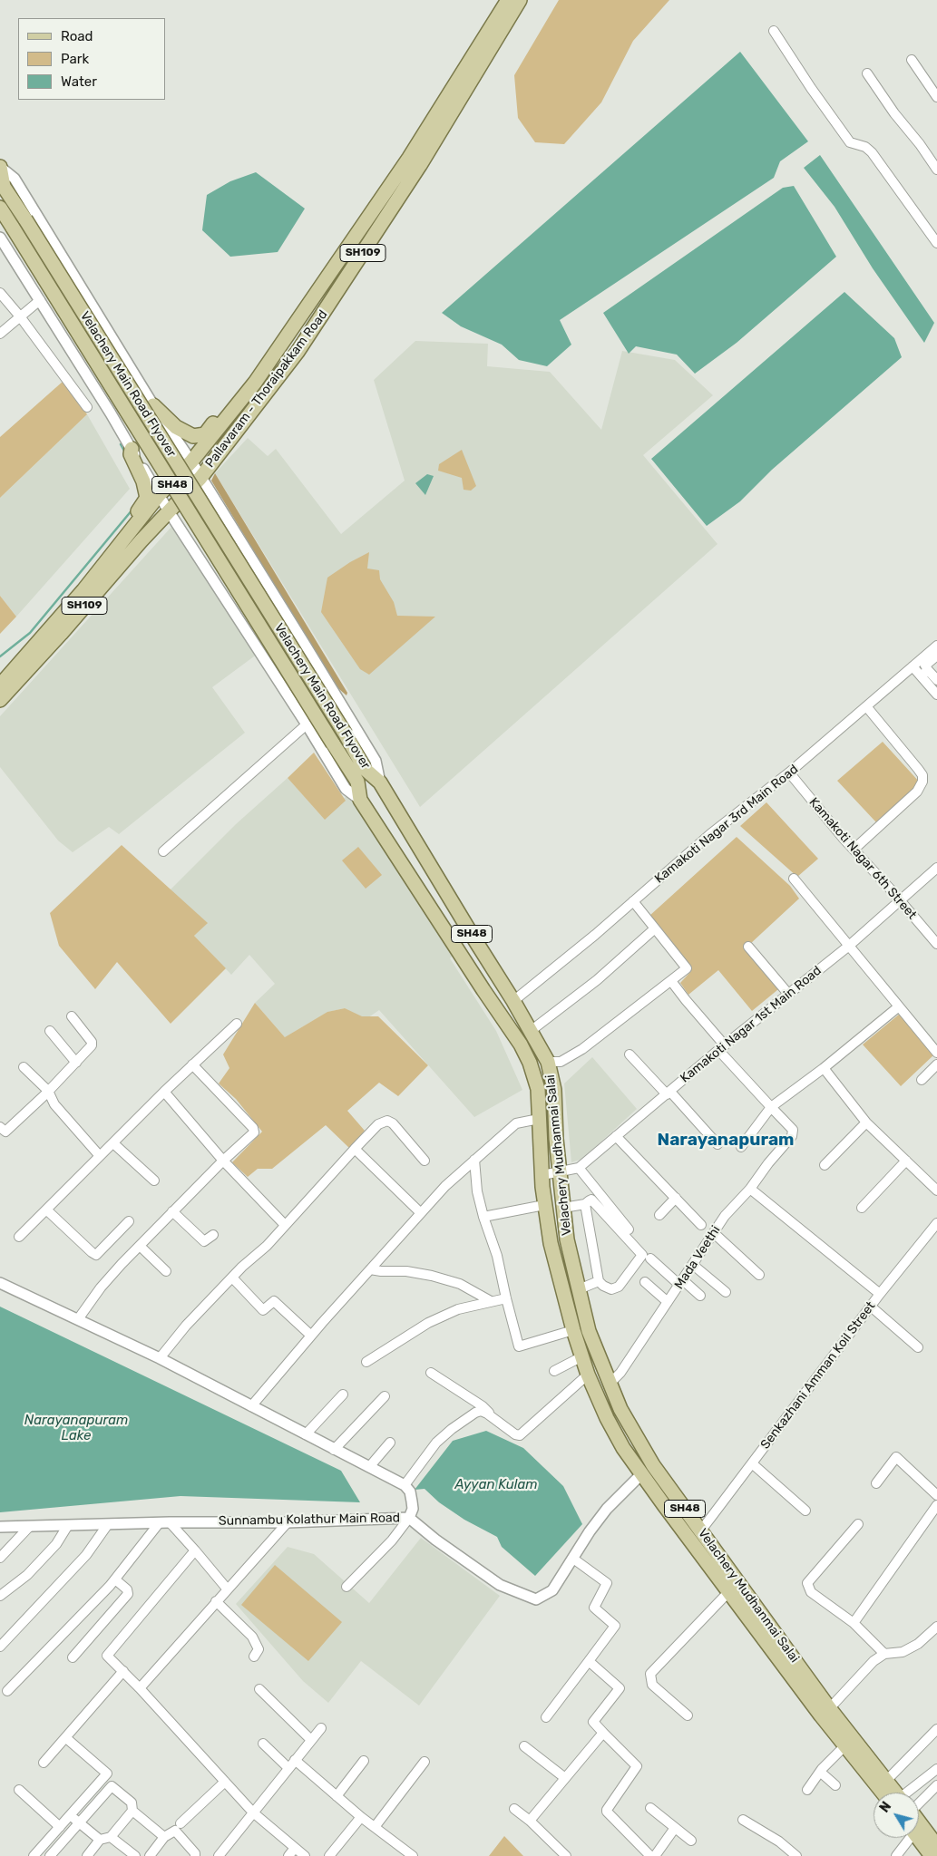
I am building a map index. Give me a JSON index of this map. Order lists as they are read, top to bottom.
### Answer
{
  "streets": {
    "main road": [
      "SH109",
      "Velachery Main Road Flyover",
      "Pallavaram - Thoraipakkam Road",
      "SH48",
      "Velachery Mudhanmai Salai"
    ],
    "street": [
      "Kamakoti Nagar 3rd Main Road",
      "Kamakoti Nagar 6th Street",
      "Kamakoti Nagar 1st Main Road",
      "Mada Veethi",
      "Senkazhani Amman Koil Street",
      "Sunnambu Kolathur Main Road"
    ]
  },
  "crossings": [
    ["Velachery Main Road Flyover", "Velachery Mudhanmai Salai"],
    ["Kamakoti Nagar 3rd Main Road", "Kamakoti Nagar 6th Street"],
    ["Kamakoti Nagar 3rd Main Road", "Velachery Mudhanmai Salai"],
    ["Kamakoti Nagar 6th Street", "Kamakoti Nagar 1st Main Road"],
    ["Kamakoti Nagar 1st Main Road", "Velachery Mudhanmai Salai"],
    ["Velachery Mudhanmai Salai", "Mada Veethi"],
    ["Velachery Mudhanmai Salai", "Senkazhani Amman Koil Street"],
    ["Velachery Mudhanmai Salai", "Sunnambu Kolathur Main Road"]
  ],
  "districts": ["Narayanapuram"],
  "water": ["Narayanapuram Lake", "Ayyan Kulam"],
  "legend": ["Road", "Park", "Water"],
  "north": "top left"
}
